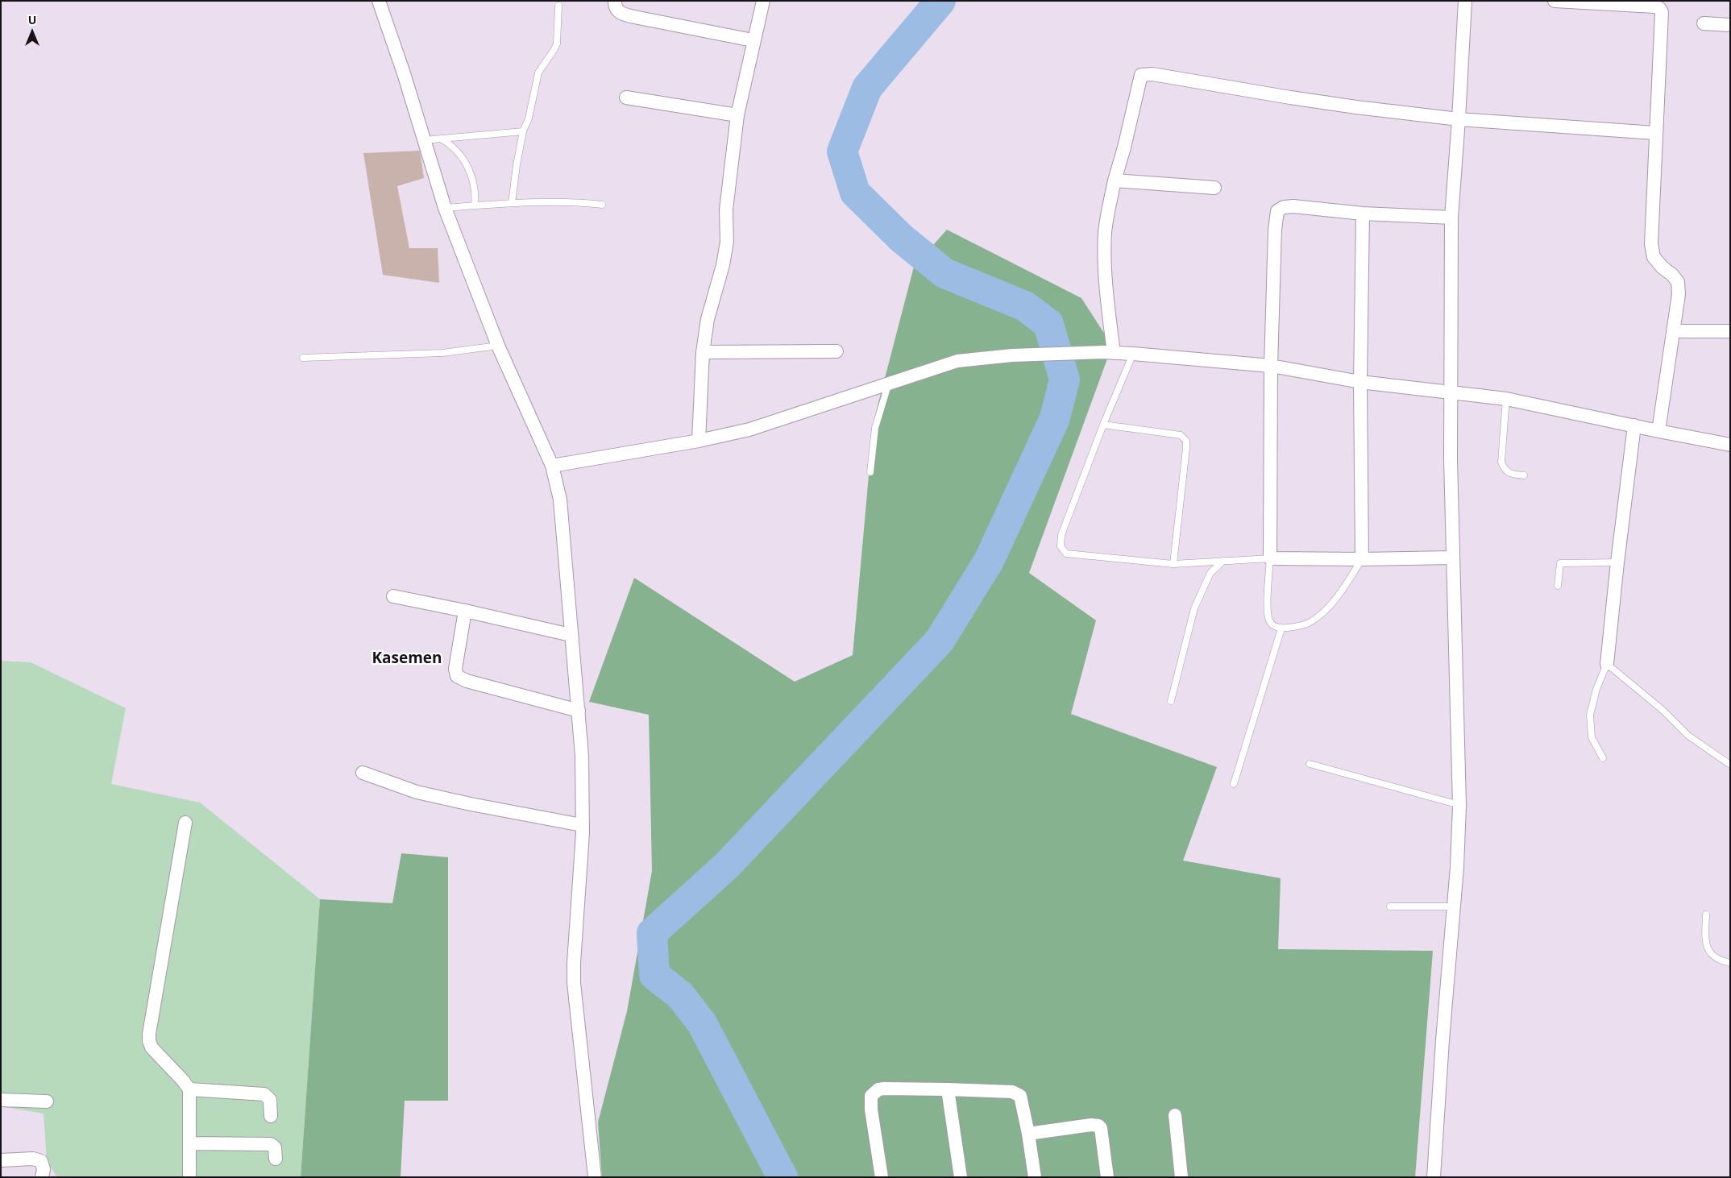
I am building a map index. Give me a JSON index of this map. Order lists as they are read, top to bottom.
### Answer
{
  "districts": ["Kasemen"],
  "north": "top"
}
